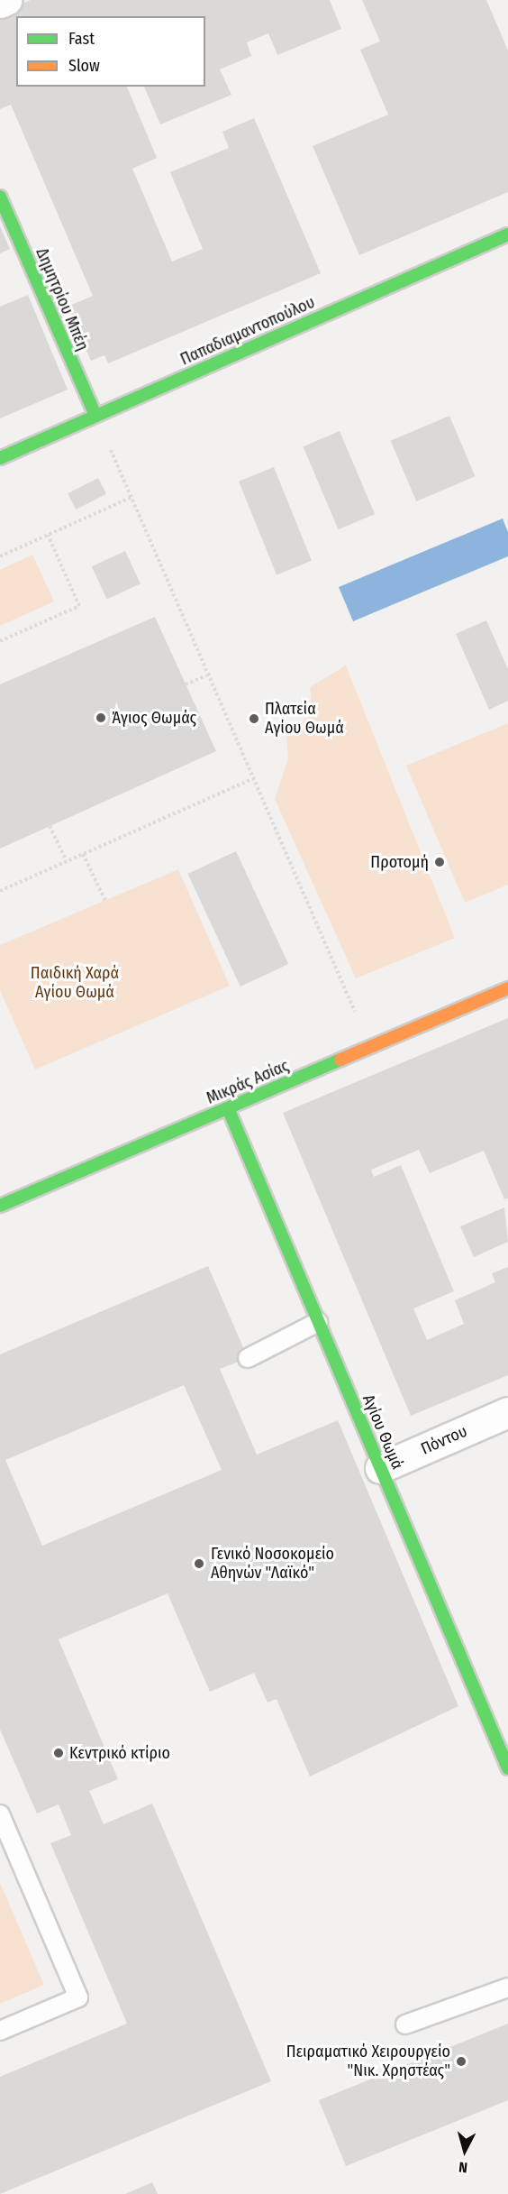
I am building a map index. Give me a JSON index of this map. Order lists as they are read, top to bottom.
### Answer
{
  "streets": {
    "street": [
      "Δημητρίου Μπέη",
      "Παπαδιαμαντοπούλου",
      "Μικράς Ασίας",
      "Αγίου Θωμά",
      "Πόντου"
    ]
  },
  "crossings": [
    ["Δημητρίου Μπέη", "Παπαδιαμαντοπούλου"],
    ["Μικράς Ασίας", "Αγίου Θωμά"],
    ["Αγίου Θωμά", "Πόντου"]
  ],
  "parks": ["Παιδική Χαρά Αγίου Θωμά"],
  "places": [
    "Άγιος Θωμάς",
    "Πλατεία Αγίου Θωμά",
    "Προτομή",
    "Γενικό Νοσοκομείο Αθηνών \"Λαϊκό\"",
    "Κεντρικό κτίριο",
    "Πειραματικό Χειρουργείο \"Νικ. Χρηστέας\""
  ],
  "legend": ["Fast", "Slow"],
  "north": "bottom"
}
